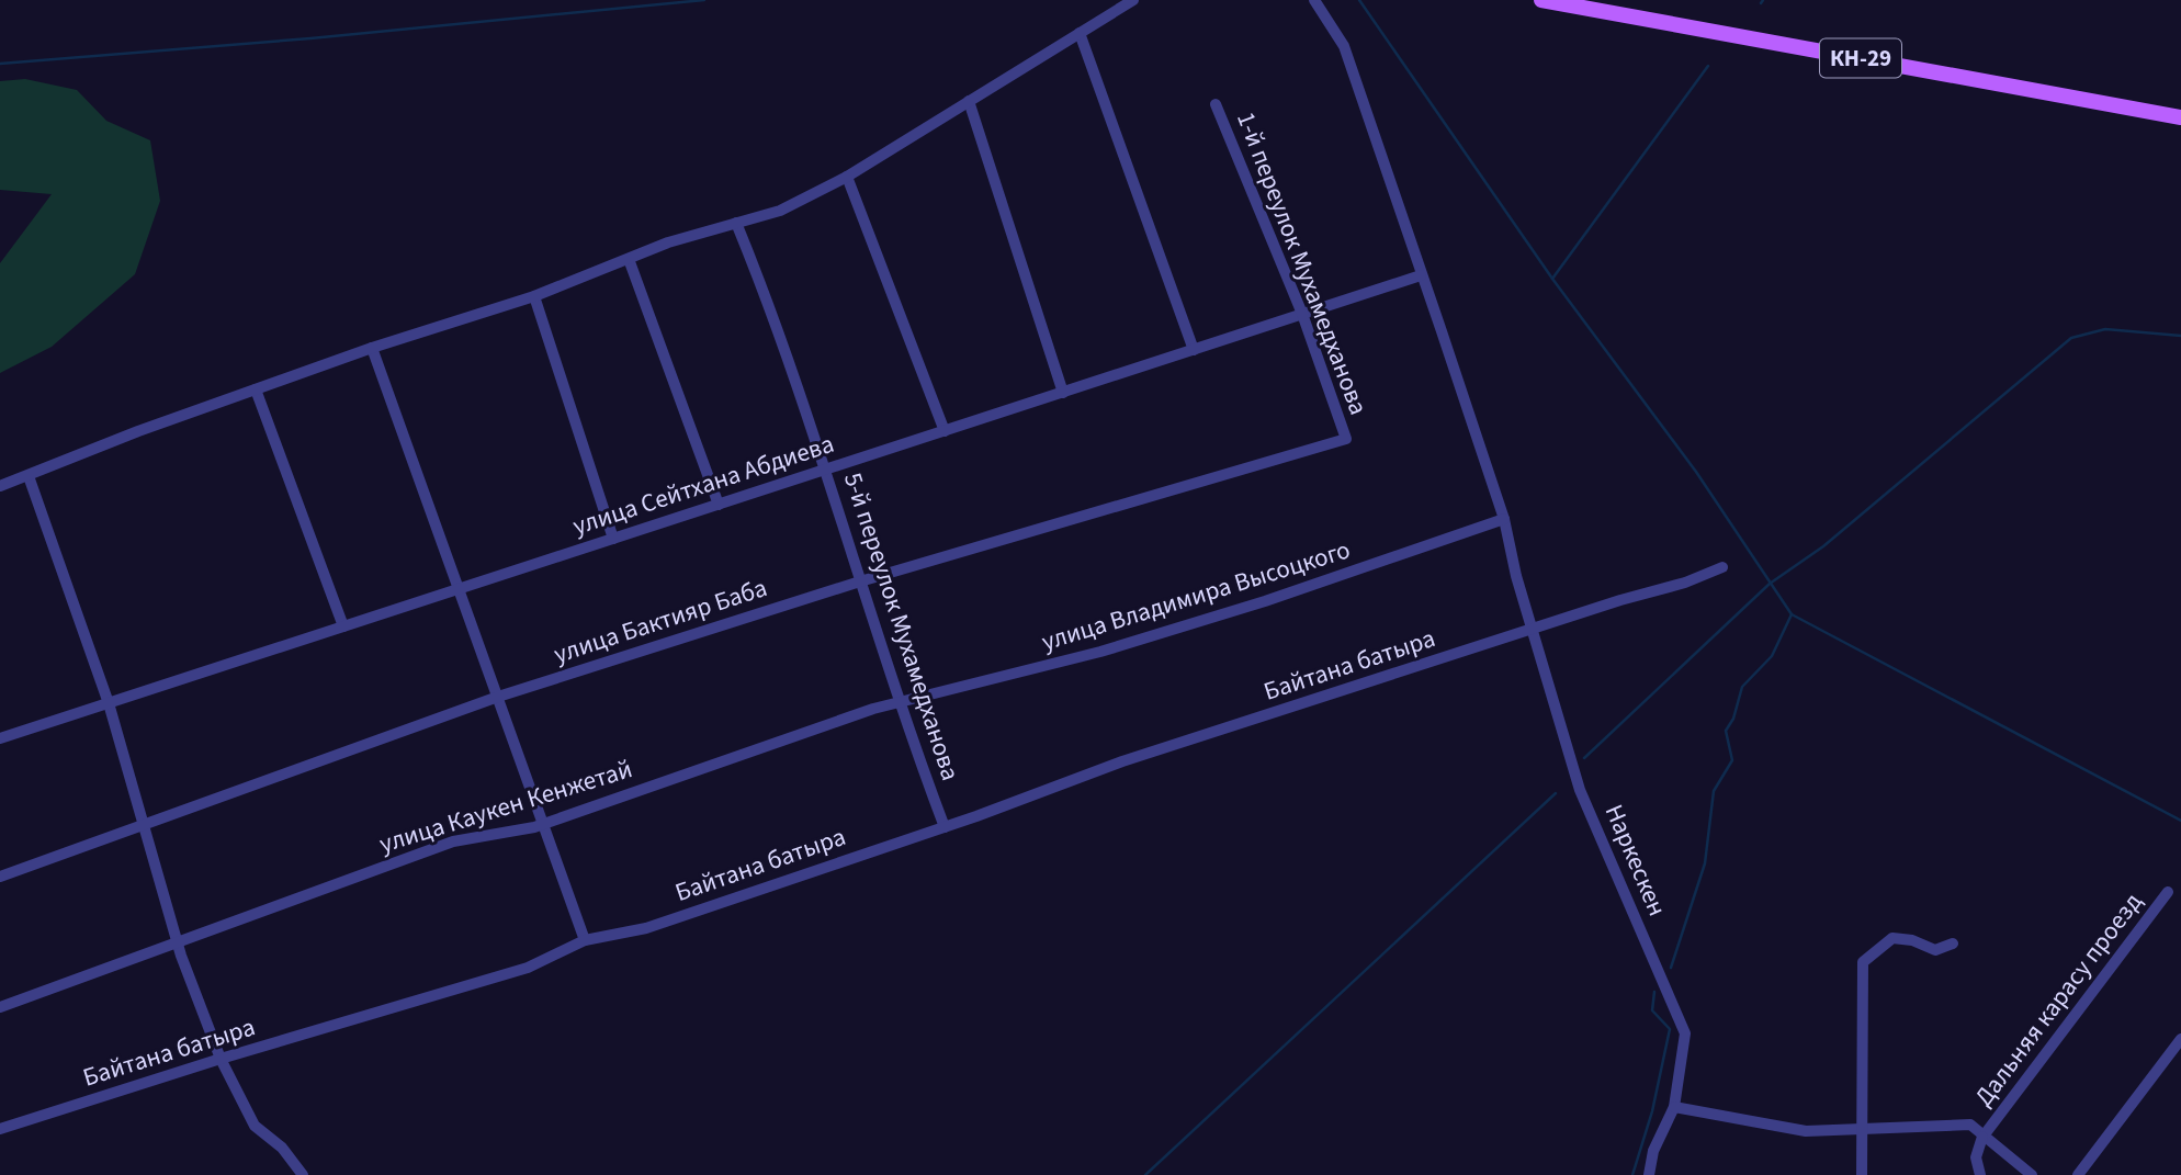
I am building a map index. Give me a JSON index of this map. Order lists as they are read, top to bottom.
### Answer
{
  "streets": {
    "main road": ["КН-29"],
    "street": [
      "1-й переулок Мухамедханова",
      "улица Сейтхана Абдиева",
      "улица Владимира Высоцкого",
      "улица Бактияр Баба",
      "5-й переулок Мухамедханова",
      "Байтана батыра",
      "улица Каукен Кенжетай",
      "Наркескен",
      "Дальняя карасу проезд"
    ]
  },
  "crossings": [
    ["1-й переулок Мухамедханова", "улица Сейтхана Абдиева"],
    ["1-й переулок Мухамедханова", "улица Бактияр Баба"],
    ["улица Сейтхана Абдиева", "5-й переулок Мухамедханова"],
    ["улица Владимира Высоцкого", "5-й переулок Мухамедханова"],
    ["улица Владимира Высоцкого", "улица Каукен Кенжетай"],
    ["улица Бактияр Баба", "5-й переулок Мухамедханова"],
    ["5-й переулок Мухамедханова", "Байтана батыра"],
    ["5-й переулок Мухамедханова", "улица Каукен Кенжетай"],
    ["Байтана батыра", "Наркескен"]
  ]
}
